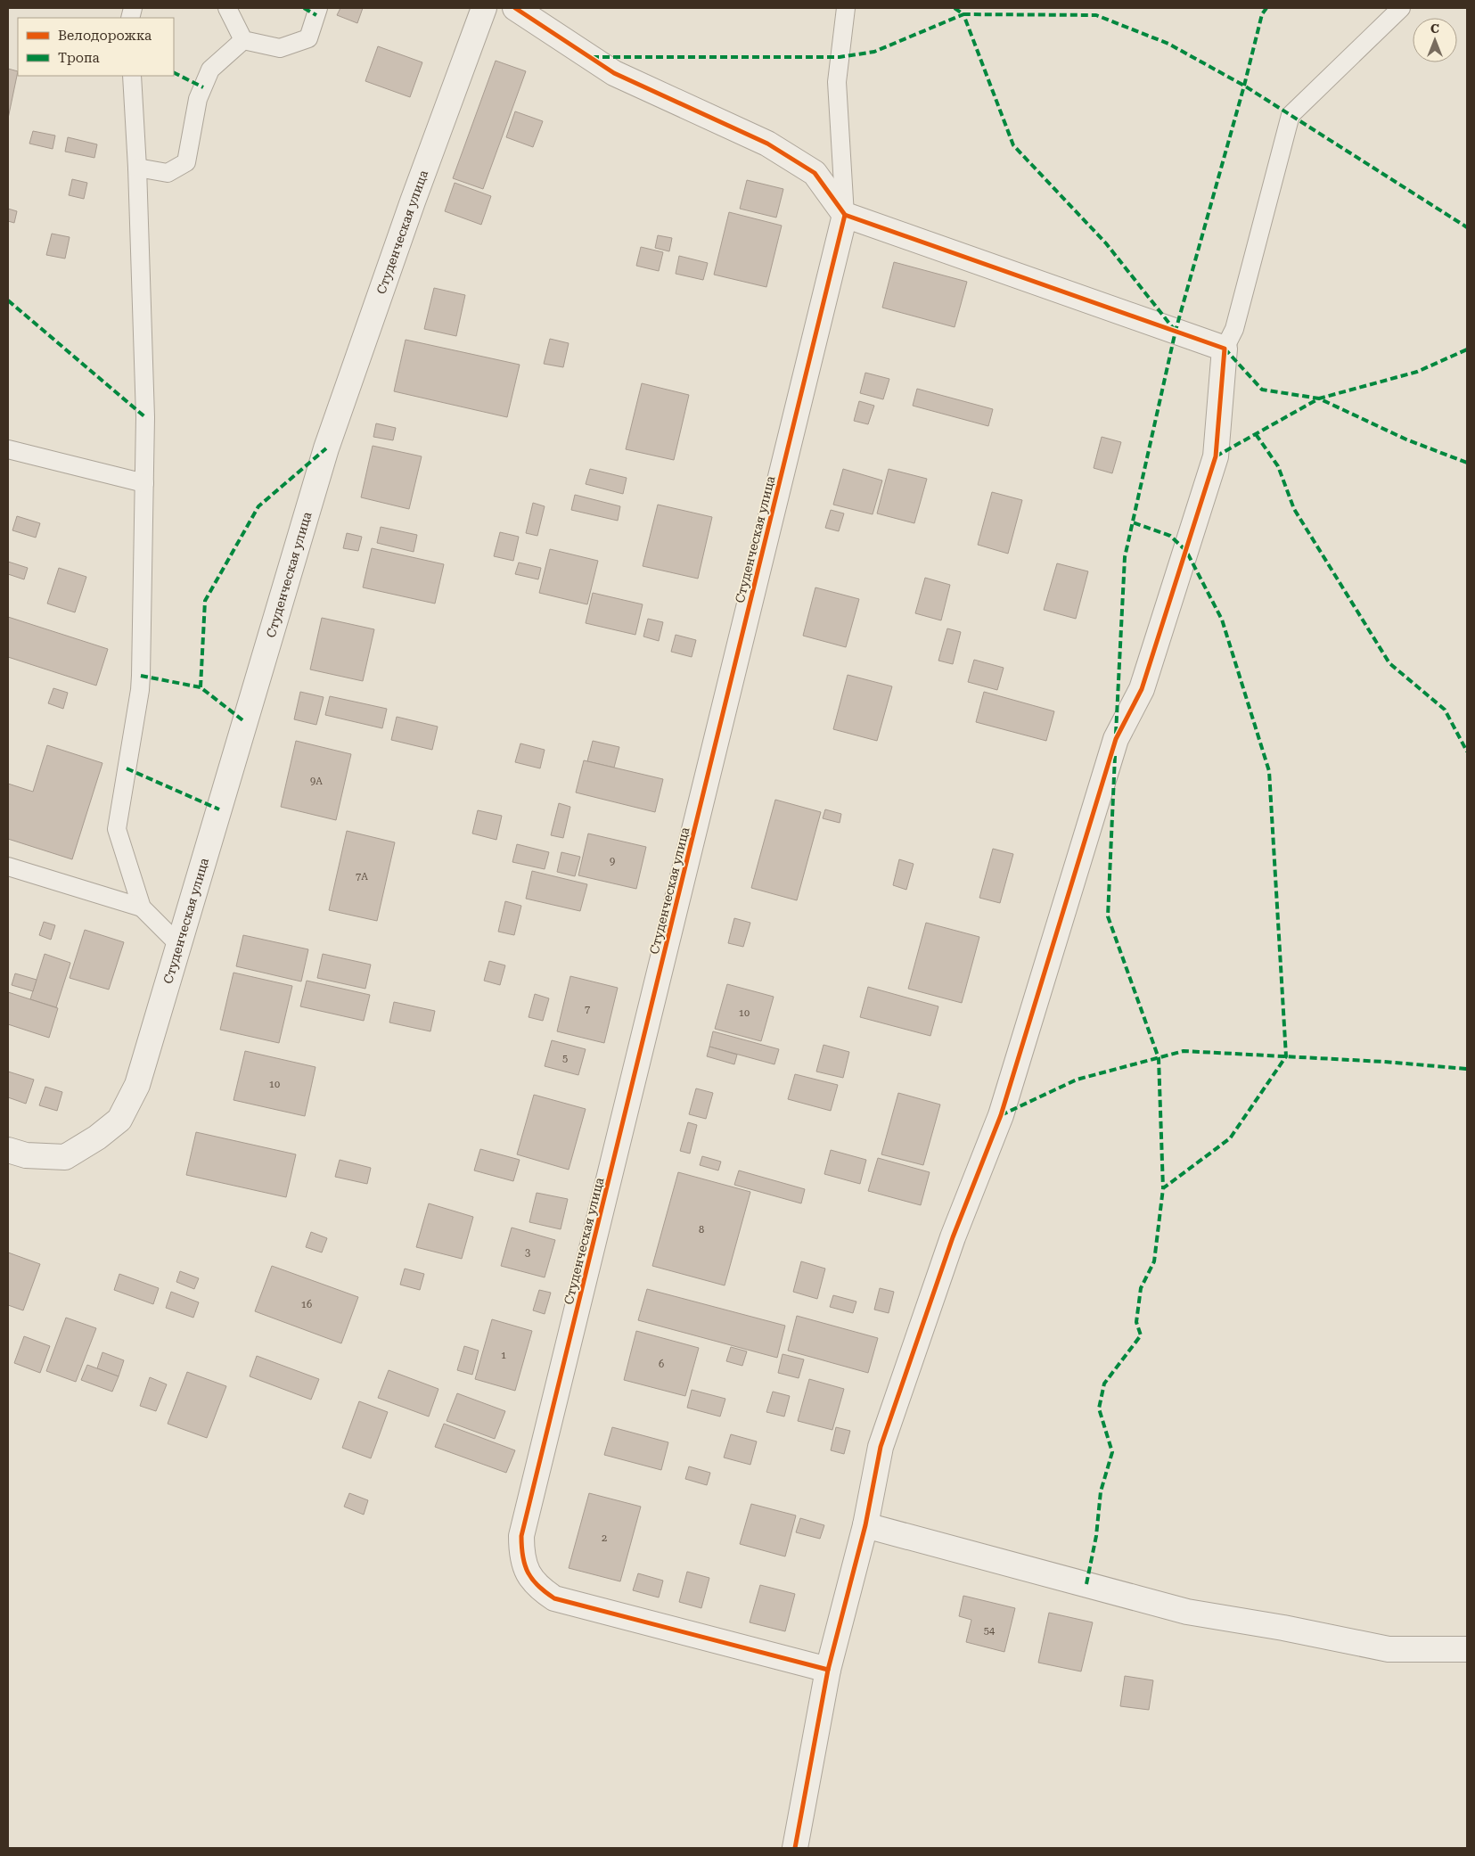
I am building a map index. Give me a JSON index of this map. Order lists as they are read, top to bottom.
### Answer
{
  "streets": {
    "street": ["Студенческая улица"]
  },
  "house_numbers": [
    "9А",
    "9",
    "7А",
    "7",
    "10",
    "5",
    "10",
    "8",
    "3",
    "16",
    "1",
    "6",
    "2",
    "54"
  ],
  "legend": ["Велодорожка", "Тропа"],
  "north": "top"
}
